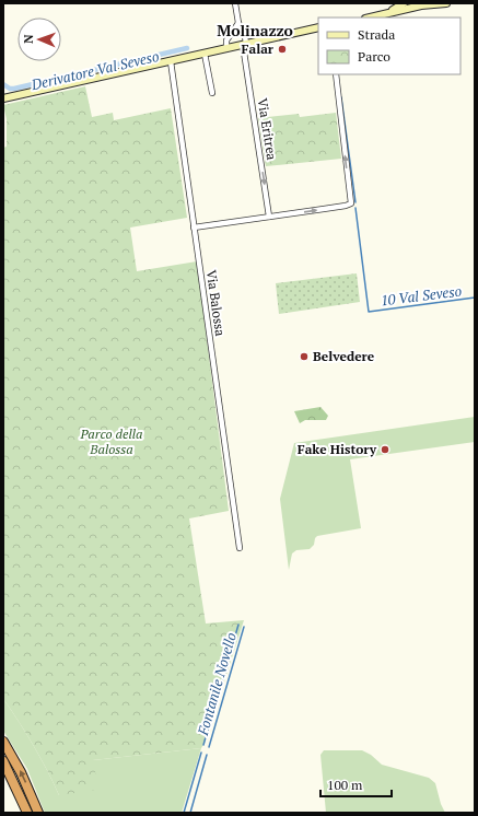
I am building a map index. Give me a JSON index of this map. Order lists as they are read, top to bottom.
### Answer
{
  "streets": {
    "street": ["Via Eritrea", "Via Balossa"]
  },
  "one_way": ["Via Eritrea"],
  "districts": ["Molinazzo"],
  "water": ["Derivatore Val Seveso", "10 Val Seveso", "Fontanile Novello"],
  "parks": ["Parco della Balossa"],
  "places": ["Falar", "Belvedere", "Fake History"],
  "legend": ["Strada", "Parco"],
  "scale_bar": "100 m",
  "north": "left"
}
